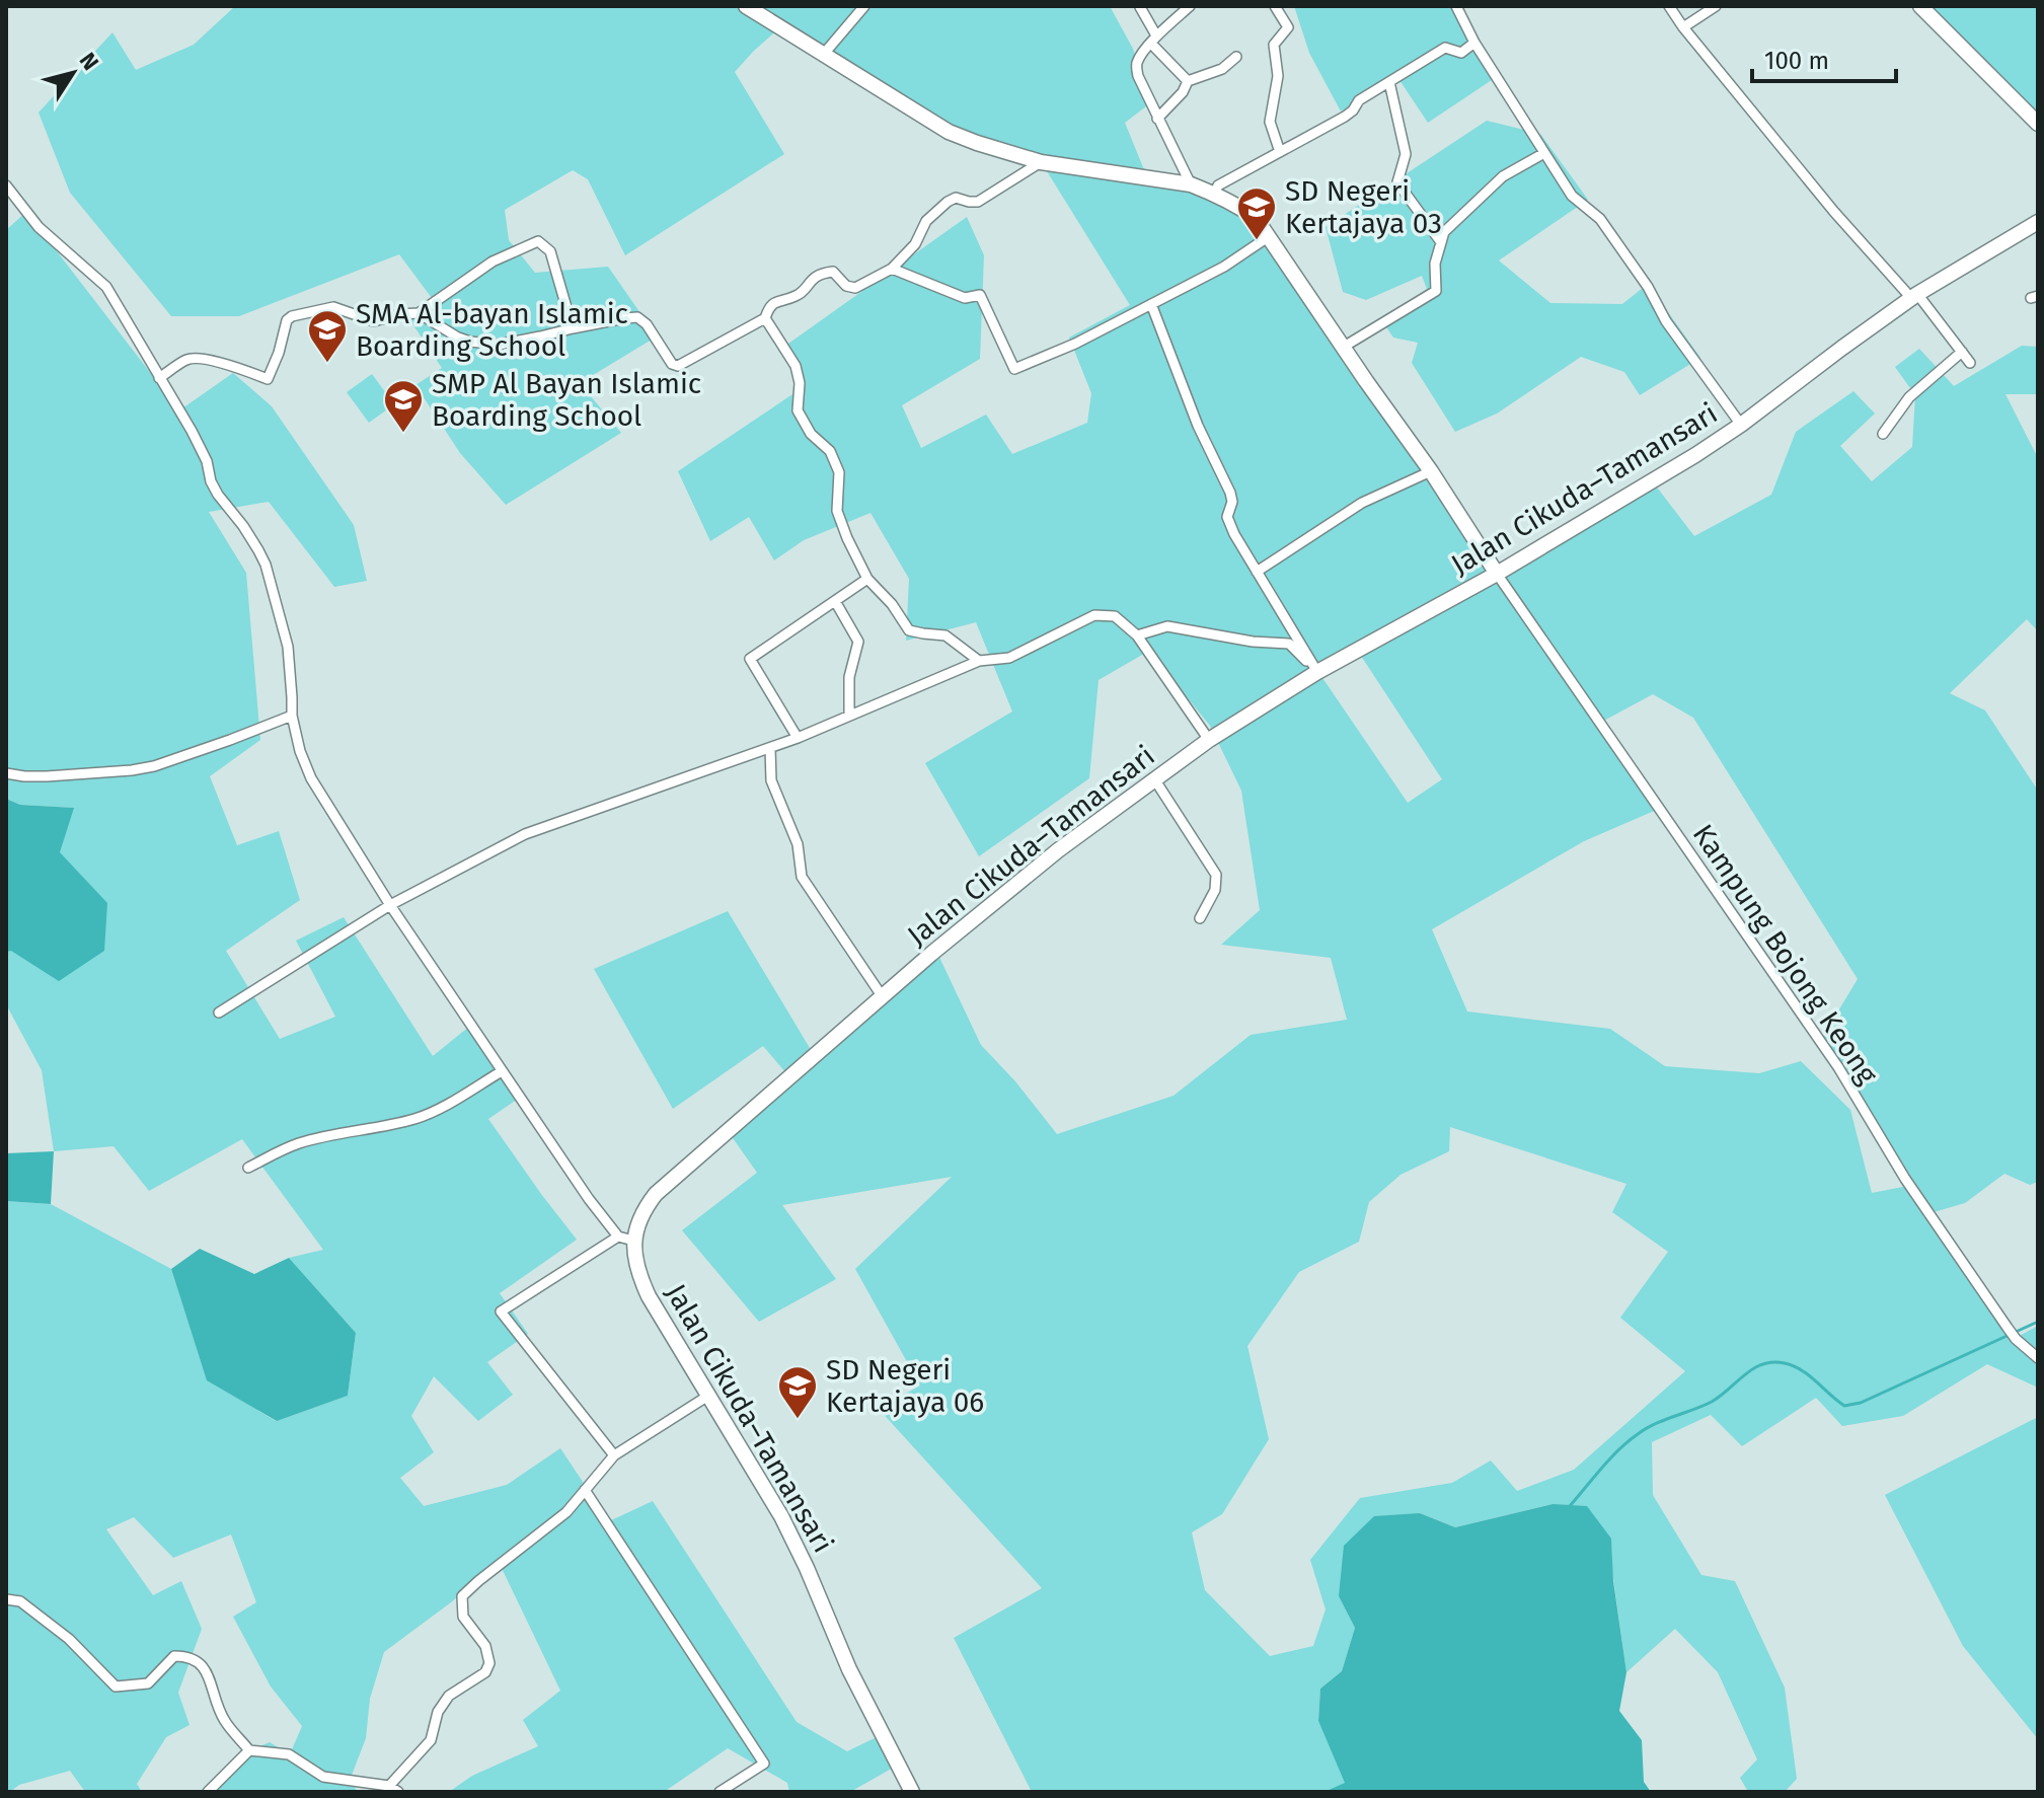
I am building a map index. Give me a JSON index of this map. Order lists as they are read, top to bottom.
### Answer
{
  "streets": {
    "street": ["Jalan Cikuda–Tamansari", "Kampung Bojong Keong"]
  },
  "crossings": [
    ["Jalan Cikuda–Tamansari", "Kampung Bojong Keong"]
  ],
  "places": {
    "school or university": [
      "SD Negeri Kertajaya 03",
      "SMA Al-bayan Islamic Boarding School",
      "SMP Al Bayan Islamic Boarding School",
      "SD Negeri Kertajaya 06"
    ]
  },
  "scale_bar": "100 m",
  "north": "top right"
}
